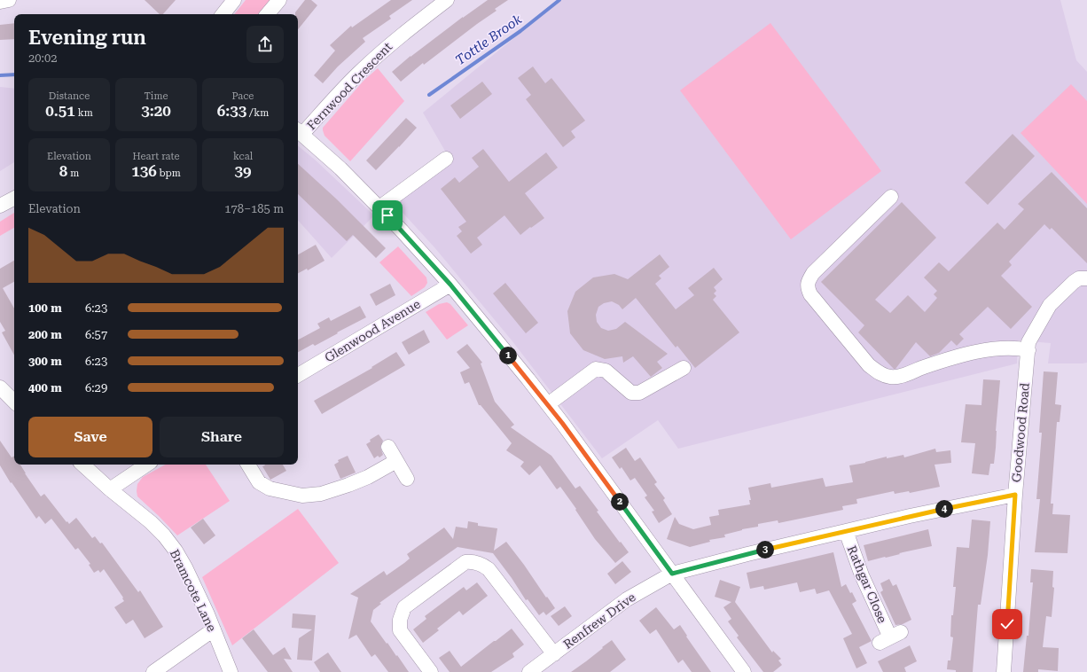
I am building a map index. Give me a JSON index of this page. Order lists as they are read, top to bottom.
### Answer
{
  "streets": {
    "street": [
      "Fernwood Crescent",
      "Glenwood Avenue",
      "Goodwood Road",
      "Rathgar Close",
      "Bramcote Lane",
      "Renfrew Drive"
    ]
  },
  "crossings": [
    ["Goodwood Road", "Renfrew Drive"],
    ["Rathgar Close", "Renfrew Drive"]
  ],
  "water": ["Tottle Brook"],
  "page": {
    "heading": ["Evening run", "20:02"],
    "stats": [
      ["Distance", "0.51 km"],
      ["Time", "3:20"],
      ["Pace", "6:33 /km"],
      ["Elevation", "8 m"],
      ["Heart rate", "136 bpm"],
      ["kcal", "39"]
    ],
    "chart": ["Elevation", "178–185 m"],
    "list": [
      {
        "name": "100 m",
        "note": "6:23"
      },
      {
        "name": "200 m",
        "note": "6:57"
      },
      {
        "name": "300 m",
        "note": "6:23"
      },
      {
        "name": "400 m",
        "note": "6:29"
      }
    ],
    "pins": [
      "1",
      "2",
      "4",
      "3"
    ],
    "buttons": ["Save", "Share"]
  }
}
